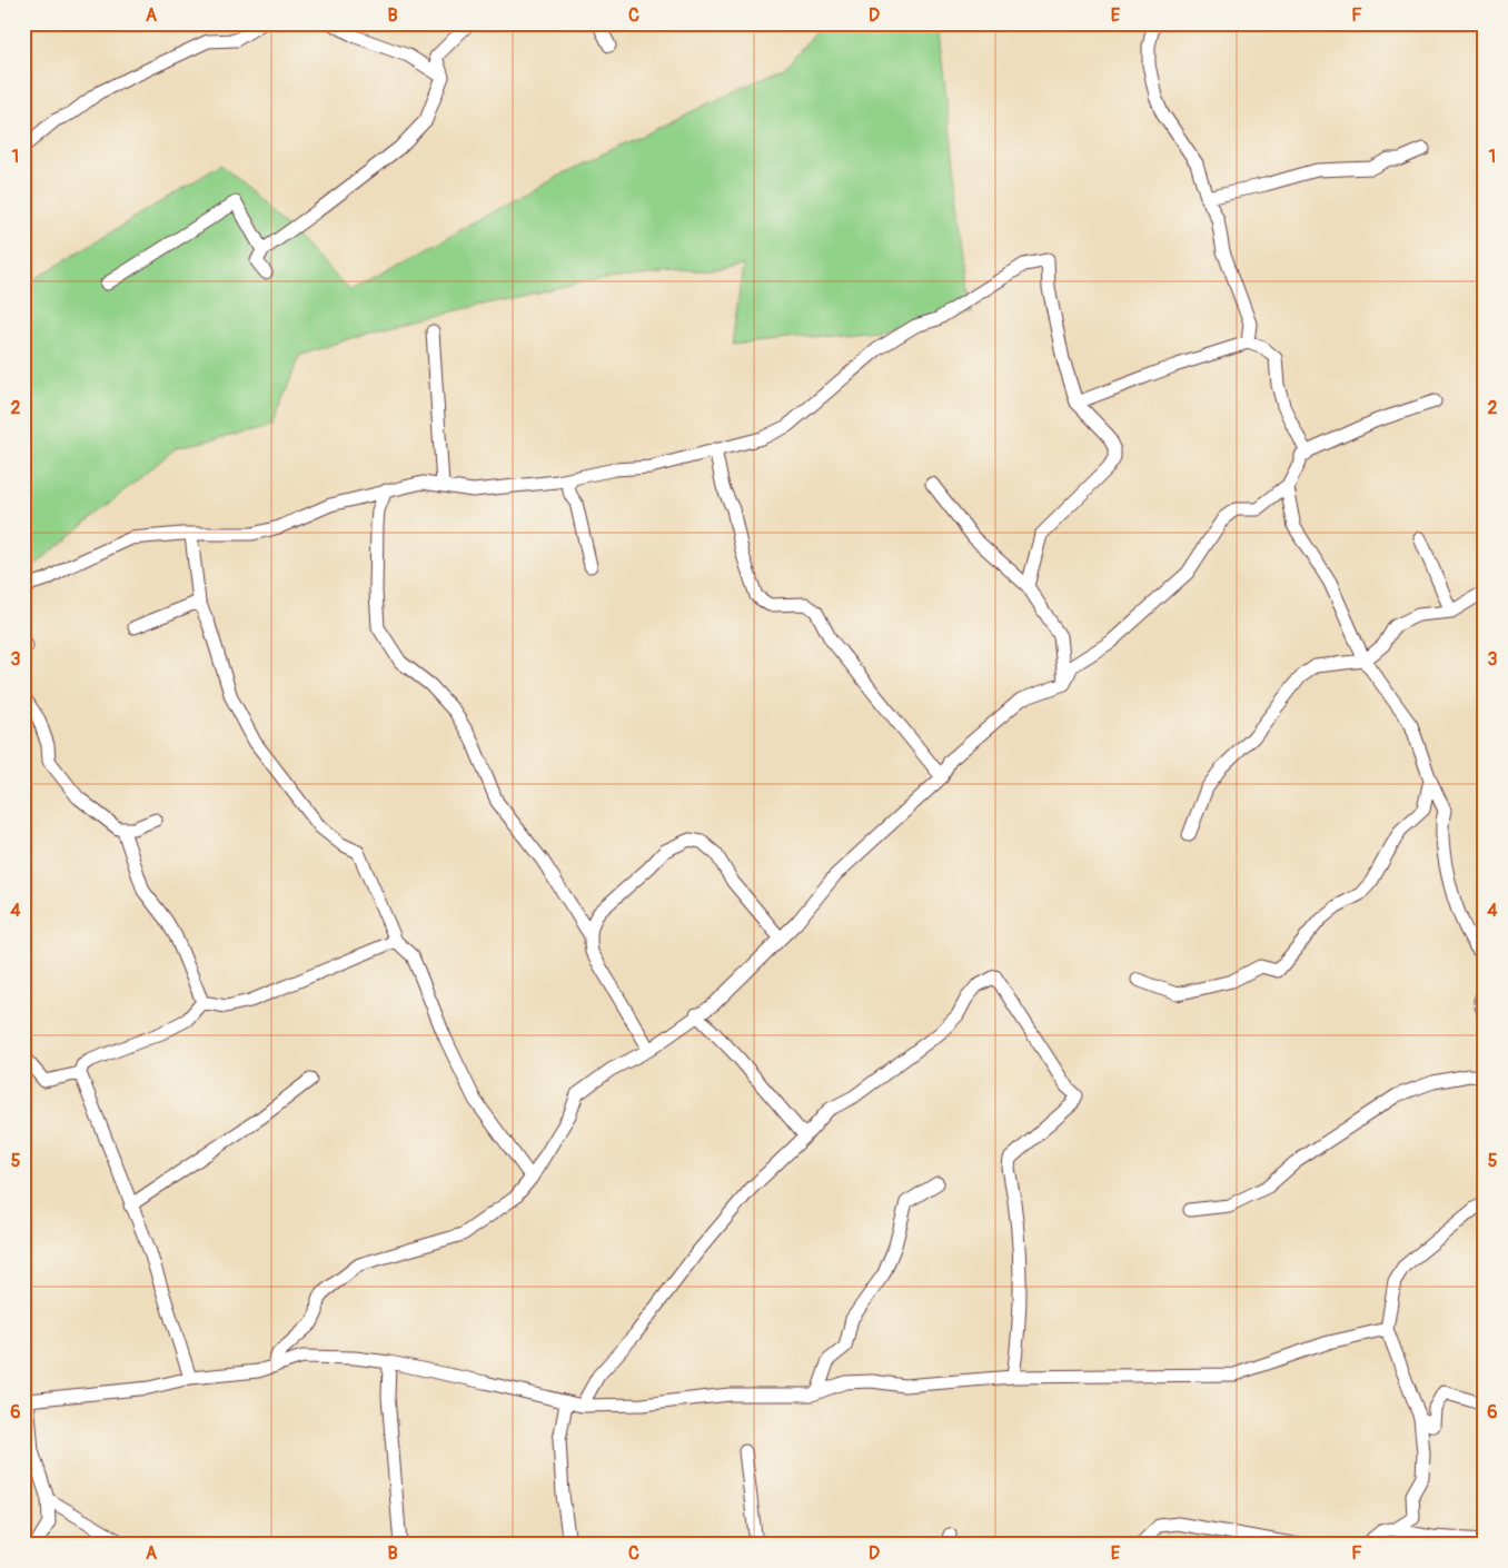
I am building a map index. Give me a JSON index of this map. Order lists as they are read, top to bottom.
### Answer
{
  "grid": {
    "columns": [
      "A",
      "B",
      "C",
      "D",
      "E",
      "F"
    ],
    "rows": [
      "1",
      "2",
      "3",
      "4",
      "5",
      "6"
    ]
  }
}
